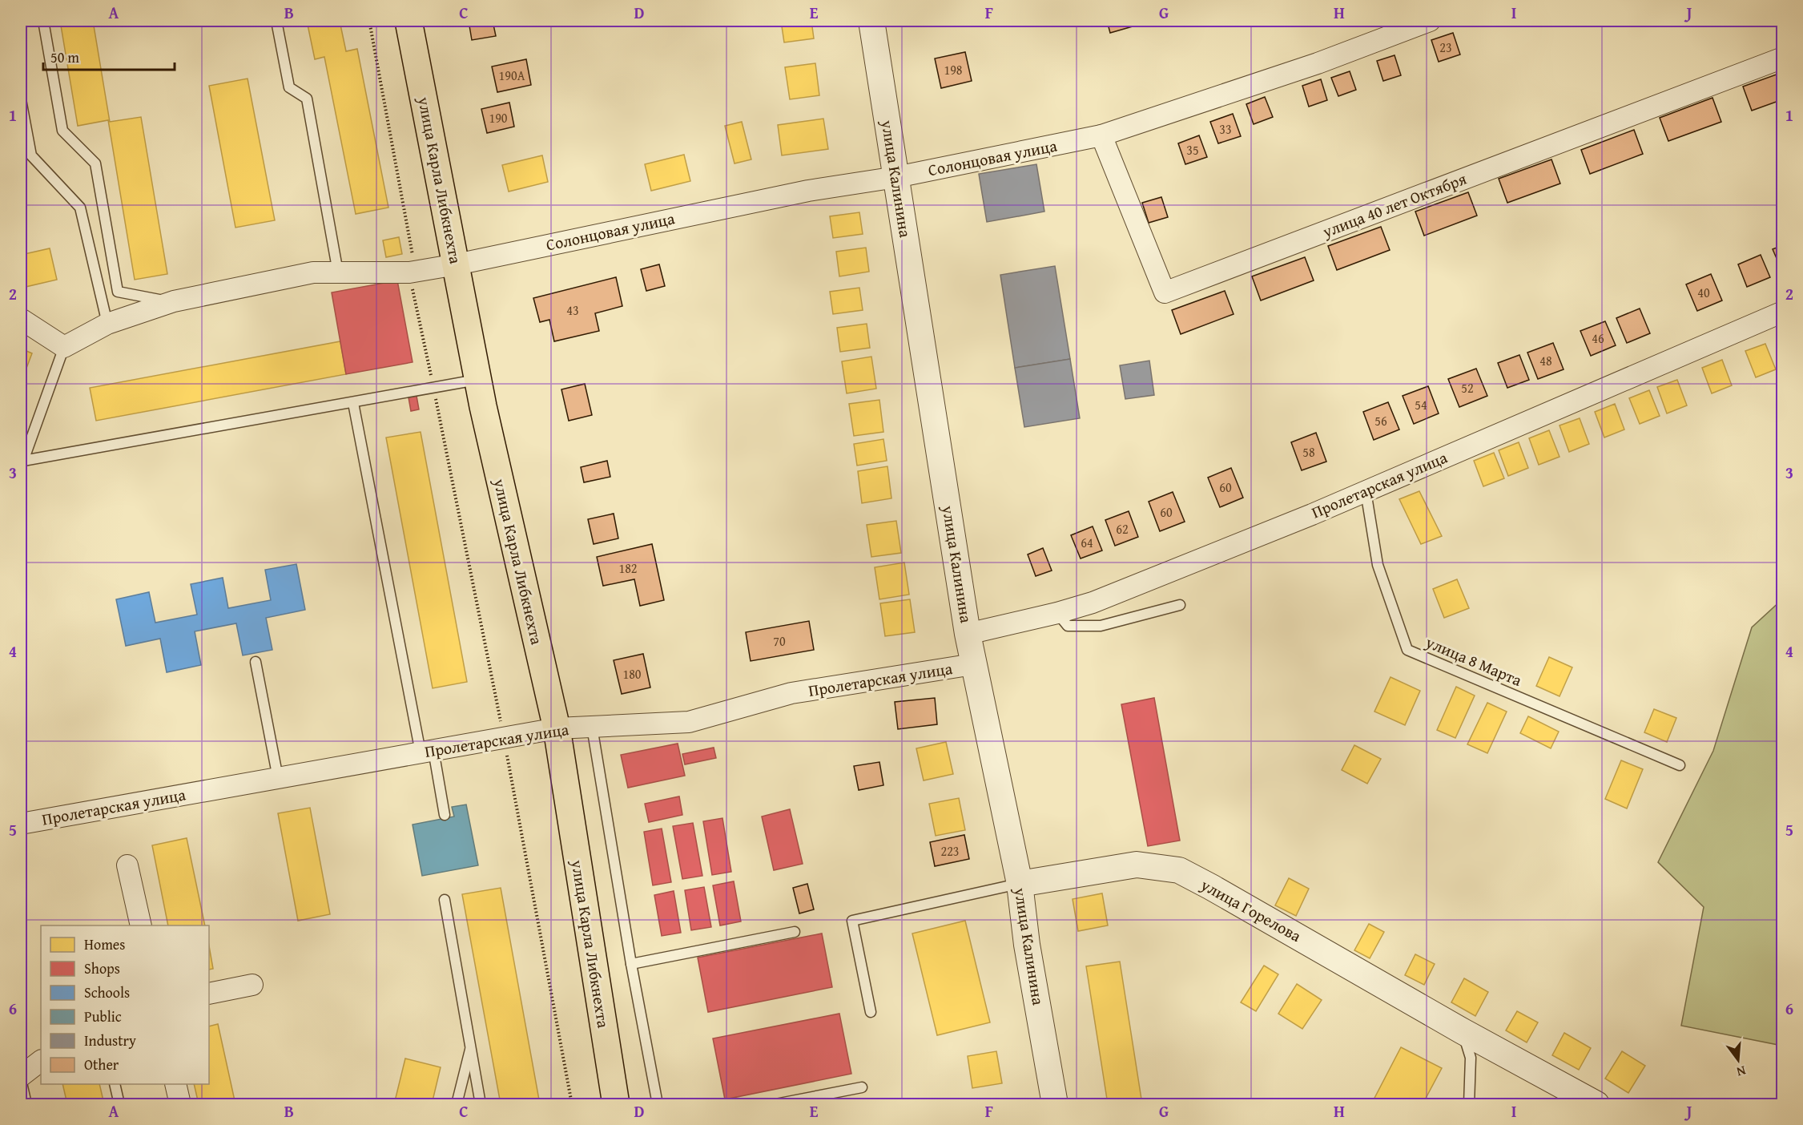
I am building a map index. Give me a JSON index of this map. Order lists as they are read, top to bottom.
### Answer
{
  "streets": {
    "main road": ["улица Карла Либкнехта"],
    "street": [
      "Солонцовая улица",
      "улица Калинина",
      "улица 40 лет Октября",
      "Пролетарская улица",
      "улица Горелова"
    ],
    "lane": ["улица 8 Марта"]
  },
  "crossings": [
    ["Солонцовая улица", "улица Калинина"],
    ["Солонцовая улица", "улица Карла Либкнехта"],
    ["Солонцовая улица", "улица 40 лет Октября"],
    ["улица Калинина", "Пролетарская улица"],
    ["улица Калинина", "улица Горелова"],
    ["улица Карла Либкнехта", "Пролетарская улица"],
    ["Пролетарская улица", "улица 8 Марта"]
  ],
  "house_numbers": [
    "23",
    "198",
    "190А",
    "190",
    "33",
    "35",
    "40",
    "43",
    "46",
    "48",
    "52",
    "54",
    "56",
    "58",
    "60",
    "60",
    "62",
    "64",
    "182",
    "70",
    "180",
    "223"
  ],
  "legend": [
    "Homes",
    "Shops",
    "Schools",
    "Public",
    "Industry",
    "Other"
  ],
  "scale_bar": "50 m",
  "north": "bottom",
  "grid": {
    "columns": [
      "A",
      "B",
      "C",
      "D",
      "E",
      "F",
      "G",
      "H",
      "I",
      "J"
    ],
    "rows": [
      "1",
      "2",
      "3",
      "4",
      "5",
      "6"
    ]
  }
}
